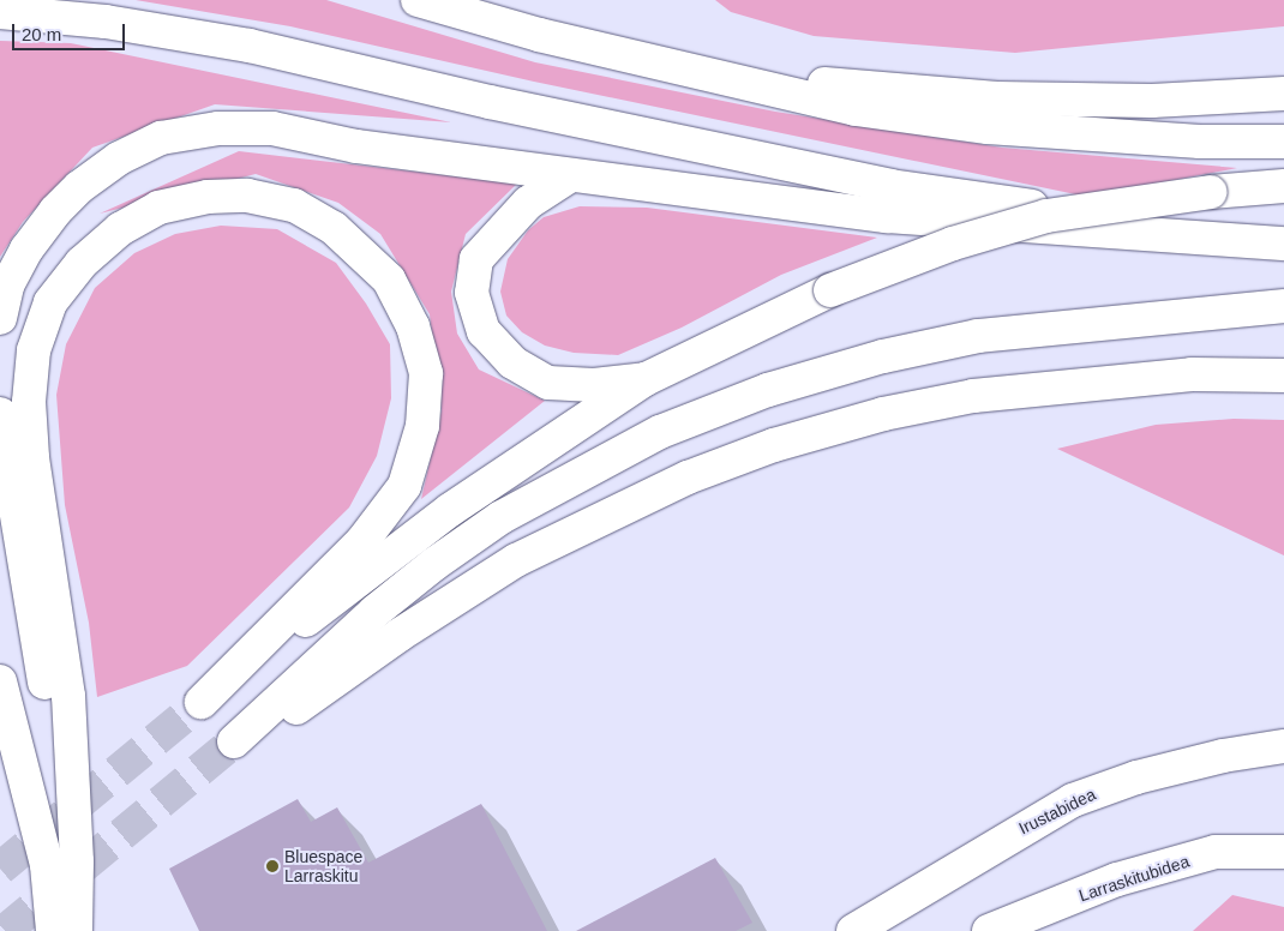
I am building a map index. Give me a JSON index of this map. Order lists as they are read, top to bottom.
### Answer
{
  "streets": {
    "main road": ["Irustabidea", "Larraskitubidea"]
  },
  "places": ["Bluespace Larraskitu"],
  "scale_bar": "20 m"
}
